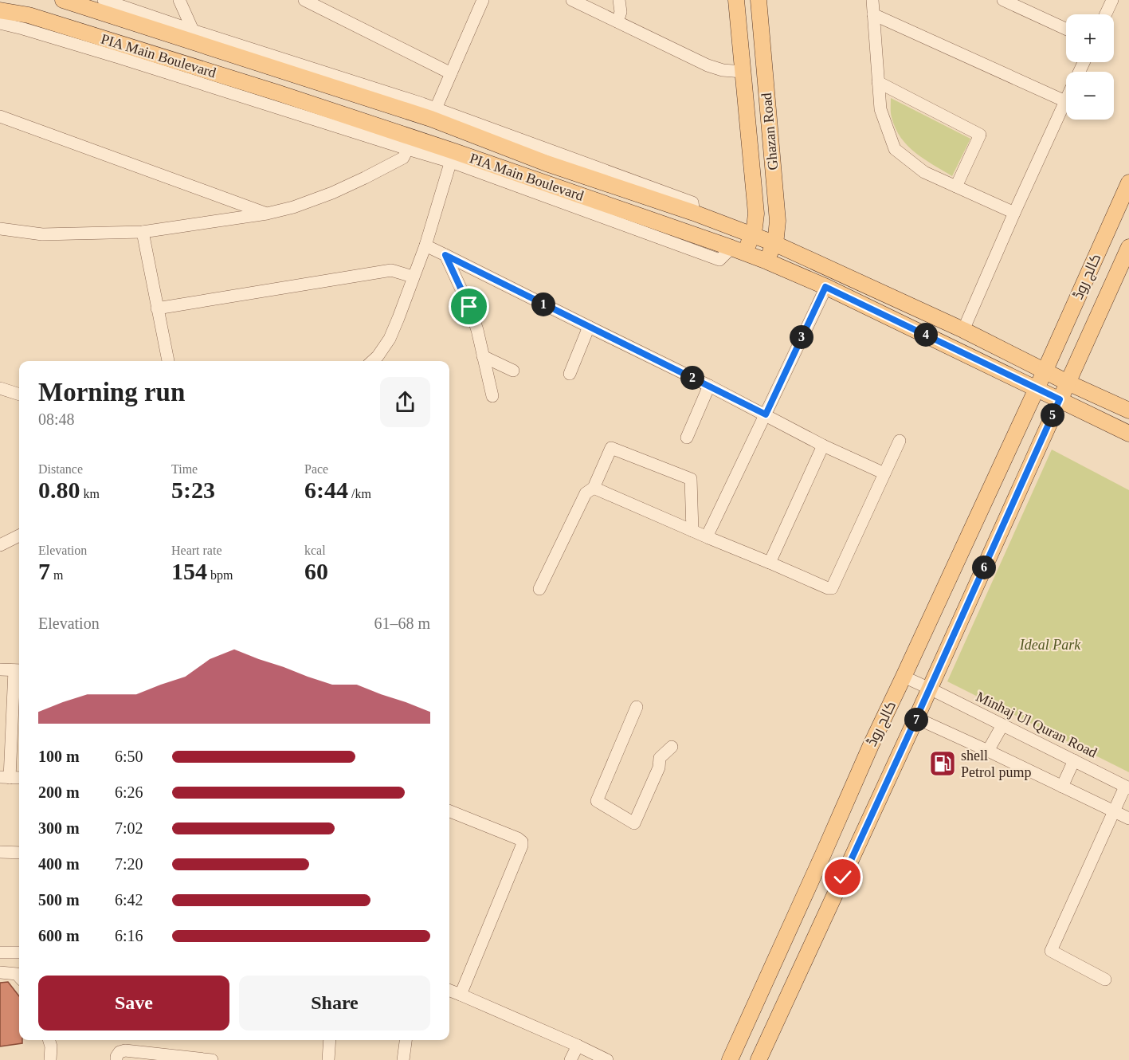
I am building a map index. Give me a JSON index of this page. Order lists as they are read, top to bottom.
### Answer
{
  "streets": {
    "main road": ["PIA Main Boulevard", "Ghazan Road", "کالج روڈ"],
    "street": ["Minhaj Ul Quran Road"]
  },
  "crossings": [
    ["PIA Main Boulevard", "Ghazan Road"],
    ["PIA Main Boulevard", "کالج روڈ"],
    ["کالج روڈ", "Minhaj Ul Quran Road"]
  ],
  "parks": ["Ideal Park"],
  "places": {
    "fuel station": ["shell Petrol pump"]
  },
  "page": {
    "map_buttons": ["+", "−"],
    "pins": [
      "1",
      "4",
      "3",
      "2",
      "5",
      "6",
      "7"
    ],
    "heading": ["Morning run", "08:48"],
    "stats": [
      ["Distance", "0.80 km"],
      ["Time", "5:23"],
      ["Pace", "6:44 /km"],
      ["Elevation", "7 m"],
      ["Heart rate", "154 bpm"],
      ["kcal", "60"]
    ],
    "chart": ["Elevation", "61–68 m"],
    "list": [
      {
        "name": "100 m",
        "note": "6:50"
      },
      {
        "name": "200 m",
        "note": "6:26"
      },
      {
        "name": "300 m",
        "note": "7:02"
      },
      {
        "name": "400 m",
        "note": "7:20"
      },
      {
        "name": "500 m",
        "note": "6:42"
      },
      {
        "name": "600 m",
        "note": "6:16"
      }
    ],
    "buttons": ["Save", "Share"]
  }
}
